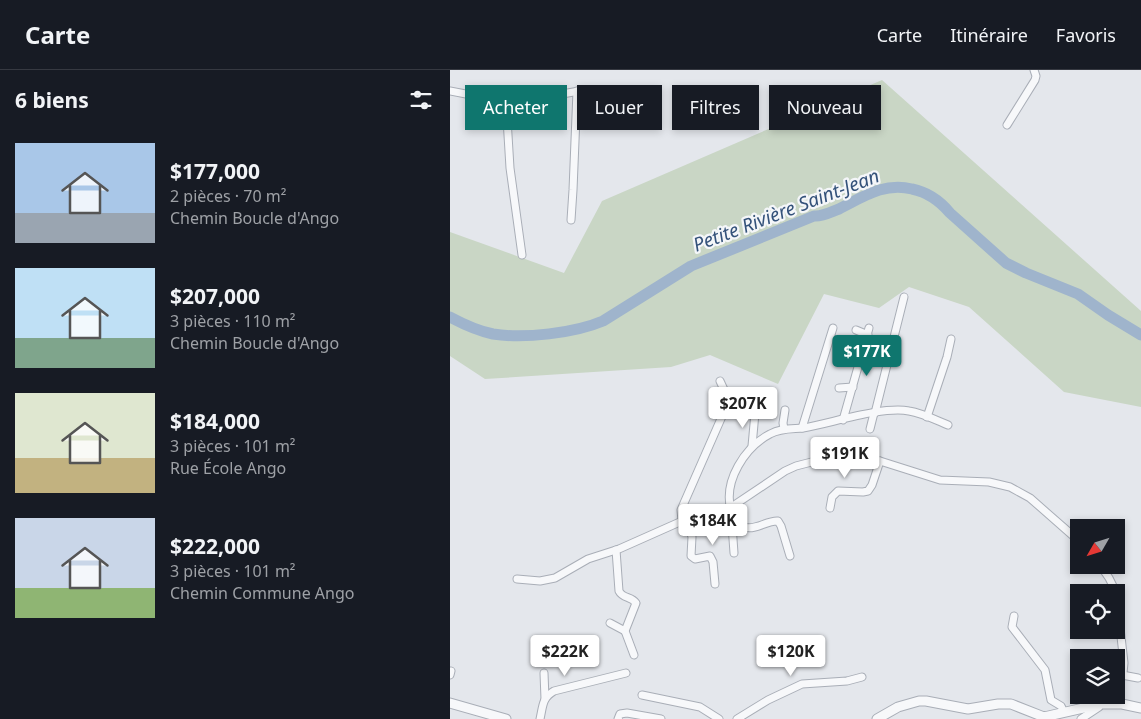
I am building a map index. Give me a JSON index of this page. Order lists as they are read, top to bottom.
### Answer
{
  "water": ["Petite Rivière Saint-Jean"],
  "north": "bottom left",
  "page": {
    "header": "Carte",
    "nav": ["Carte", "Itinéraire", "Favoris"],
    "heading": "6 biens",
    "chip": [
      "Acheter",
      "Louer",
      "Filtres",
      "Nouveau"
    ],
    "list": [
      {
        "name": "$177,000",
        "note": "2 pièces · 70 m² · Chemin Boucle d'Ango"
      },
      {
        "name": "$207,000",
        "note": "3 pièces · 110 m² · Chemin Boucle d'Ango"
      },
      {
        "name": "$184,000",
        "note": "3 pièces · 101 m² · Rue École Ango"
      },
      {
        "name": "$222,000",
        "note": "3 pièces · 101 m² · Chemin Commune Ango"
      }
    ],
    "price": [
      "$177K",
      "$207K",
      "$191K",
      "$184K",
      "$222K",
      "$120K"
    ]
  }
}
